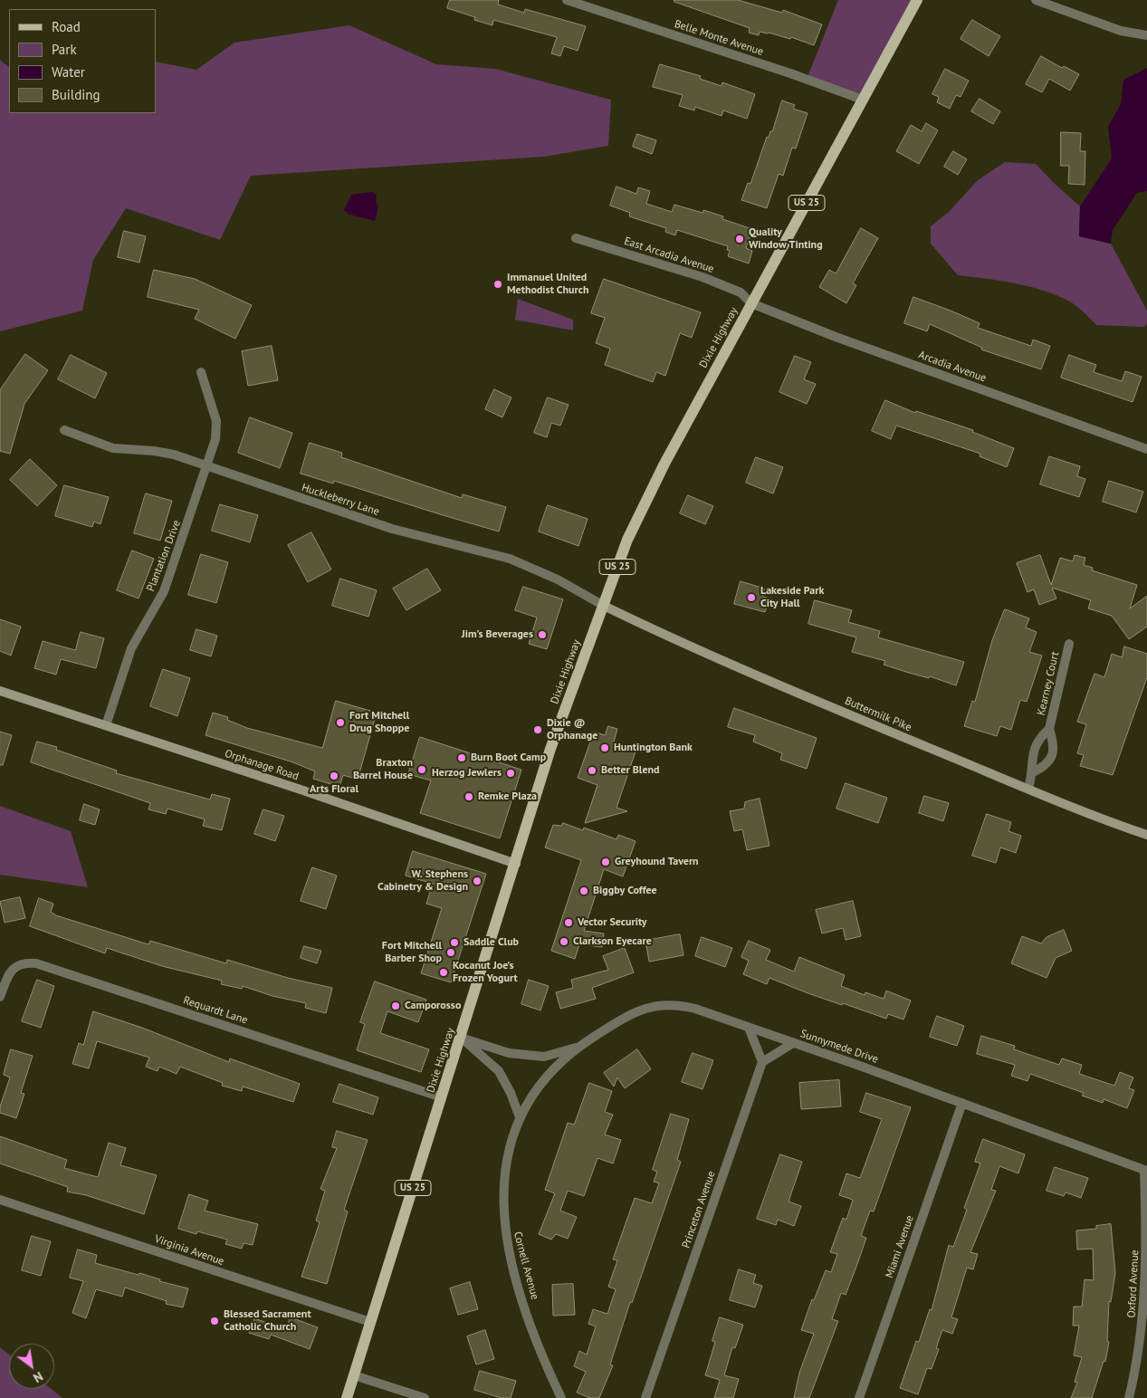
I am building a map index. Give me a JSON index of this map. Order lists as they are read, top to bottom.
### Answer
{
  "streets": {
    "main road": [
      "US 25",
      "Dixie Highway",
      "Buttermilk Pike",
      "Orphanage Road"
    ],
    "street": [
      "Belle Monte Avenue",
      "East Arcadia Avenue",
      "Arcadia Avenue",
      "Huckleberry Lane",
      "Plantation Drive",
      "Kearney Court",
      "Requardt Lane",
      "Sunnymede Drive",
      "Princeton Avenue",
      "Miami Avenue",
      "Virginia Avenue",
      "Cornell Avenue",
      "Oxford Avenue"
    ]
  },
  "crossings": [
    ["Belle Monte Avenue", "Dixie Highway"],
    ["East Arcadia Avenue", "Dixie Highway"],
    ["East Arcadia Avenue", "Arcadia Avenue"],
    ["Dixie Highway", "Arcadia Avenue"],
    ["Dixie Highway", "Huckleberry Lane"],
    ["Dixie Highway", "Buttermilk Pike"],
    ["Dixie Highway", "Orphanage Road"],
    ["Dixie Highway", "Requardt Lane"],
    ["Dixie Highway", "Virginia Avenue"],
    ["Huckleberry Lane", "Plantation Drive"],
    ["Huckleberry Lane", "Buttermilk Pike"],
    ["Plantation Drive", "Orphanage Road"],
    ["Kearney Court", "Buttermilk Pike"],
    ["Sunnymede Drive", "Miami Avenue"],
    ["Sunnymede Drive", "Cornell Avenue"],
    ["Sunnymede Drive", "Oxford Avenue"]
  ],
  "places": [
    "Quality Window Tinting",
    "Immanuel United Methodist Church",
    "Lakeside Park City Hall",
    "Jim’s Beverages",
    "Fort Mitchell Drug Shoppe",
    "Dixie @ Orphanage",
    "Huntington Bank",
    "Burn Boot Camp",
    "Braxton Barrel House",
    "Better Blend",
    "Herzog Jewlers",
    "Arts Floral",
    "Remke Plaza",
    "Greyhound Tavern",
    "W. Stephens Cabinetry & Design",
    "Biggby Coffee",
    "Vector Security",
    "Clarkson Eyecare",
    "Saddle Club",
    "Fort Mitchell Barber Shop",
    "Kocanut Joe’s Frozen Yogurt",
    "Camporosso",
    "Blessed Sacrament Catholic Church"
  ],
  "legend": [
    "Road",
    "Park",
    "Water",
    "Building"
  ],
  "north": "bottom right"
}
